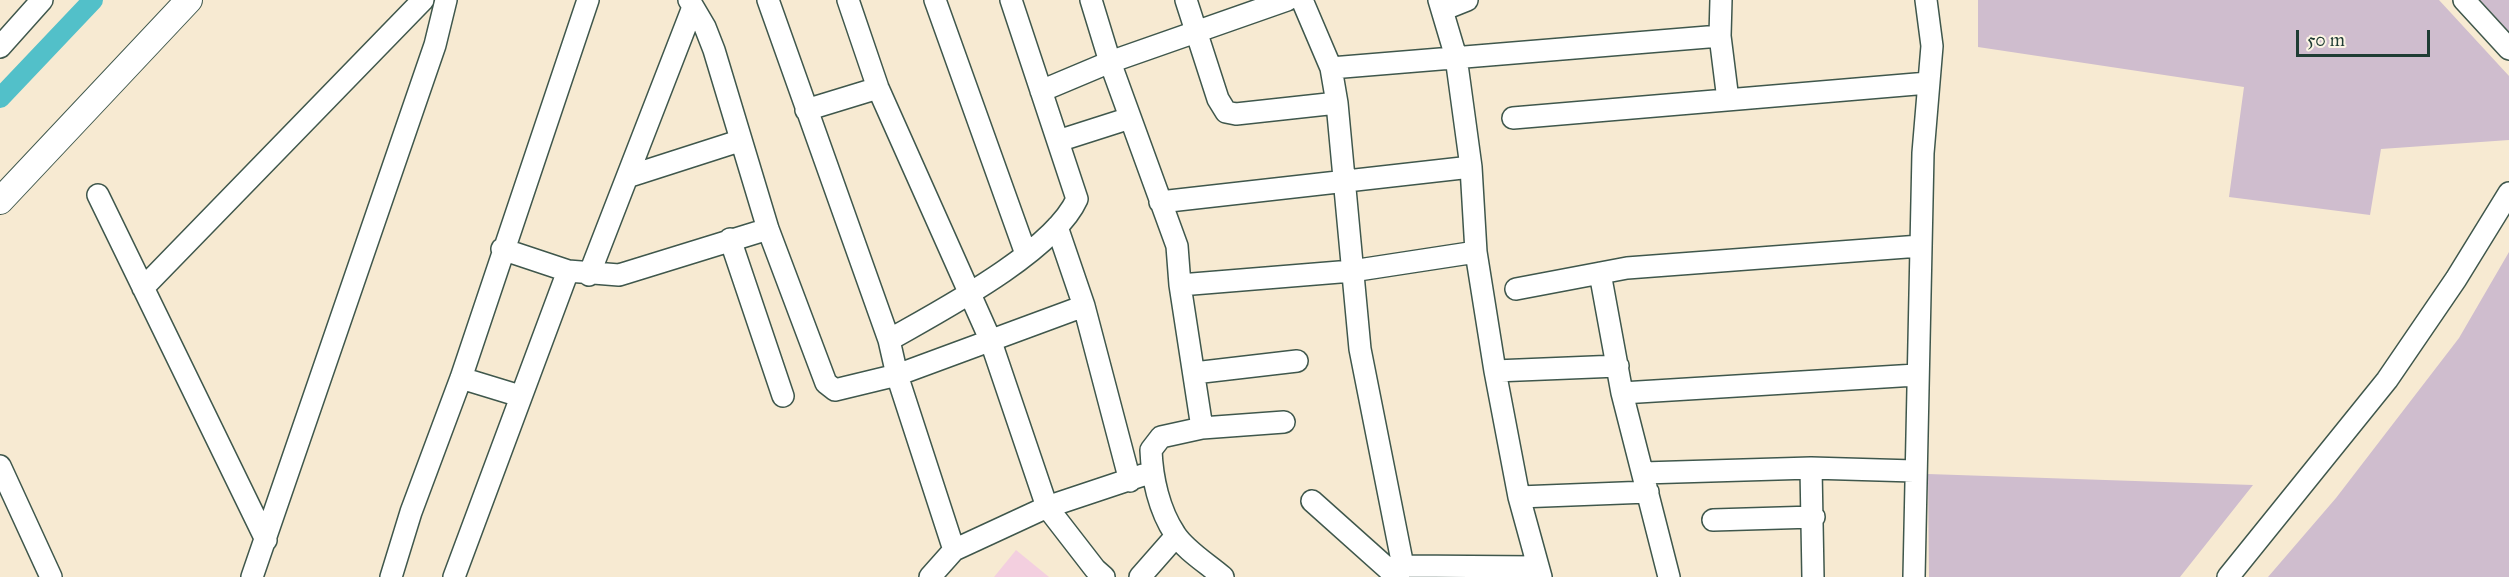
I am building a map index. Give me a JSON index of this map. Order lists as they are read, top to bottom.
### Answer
{
  "scale_bar": "50 m"
}
